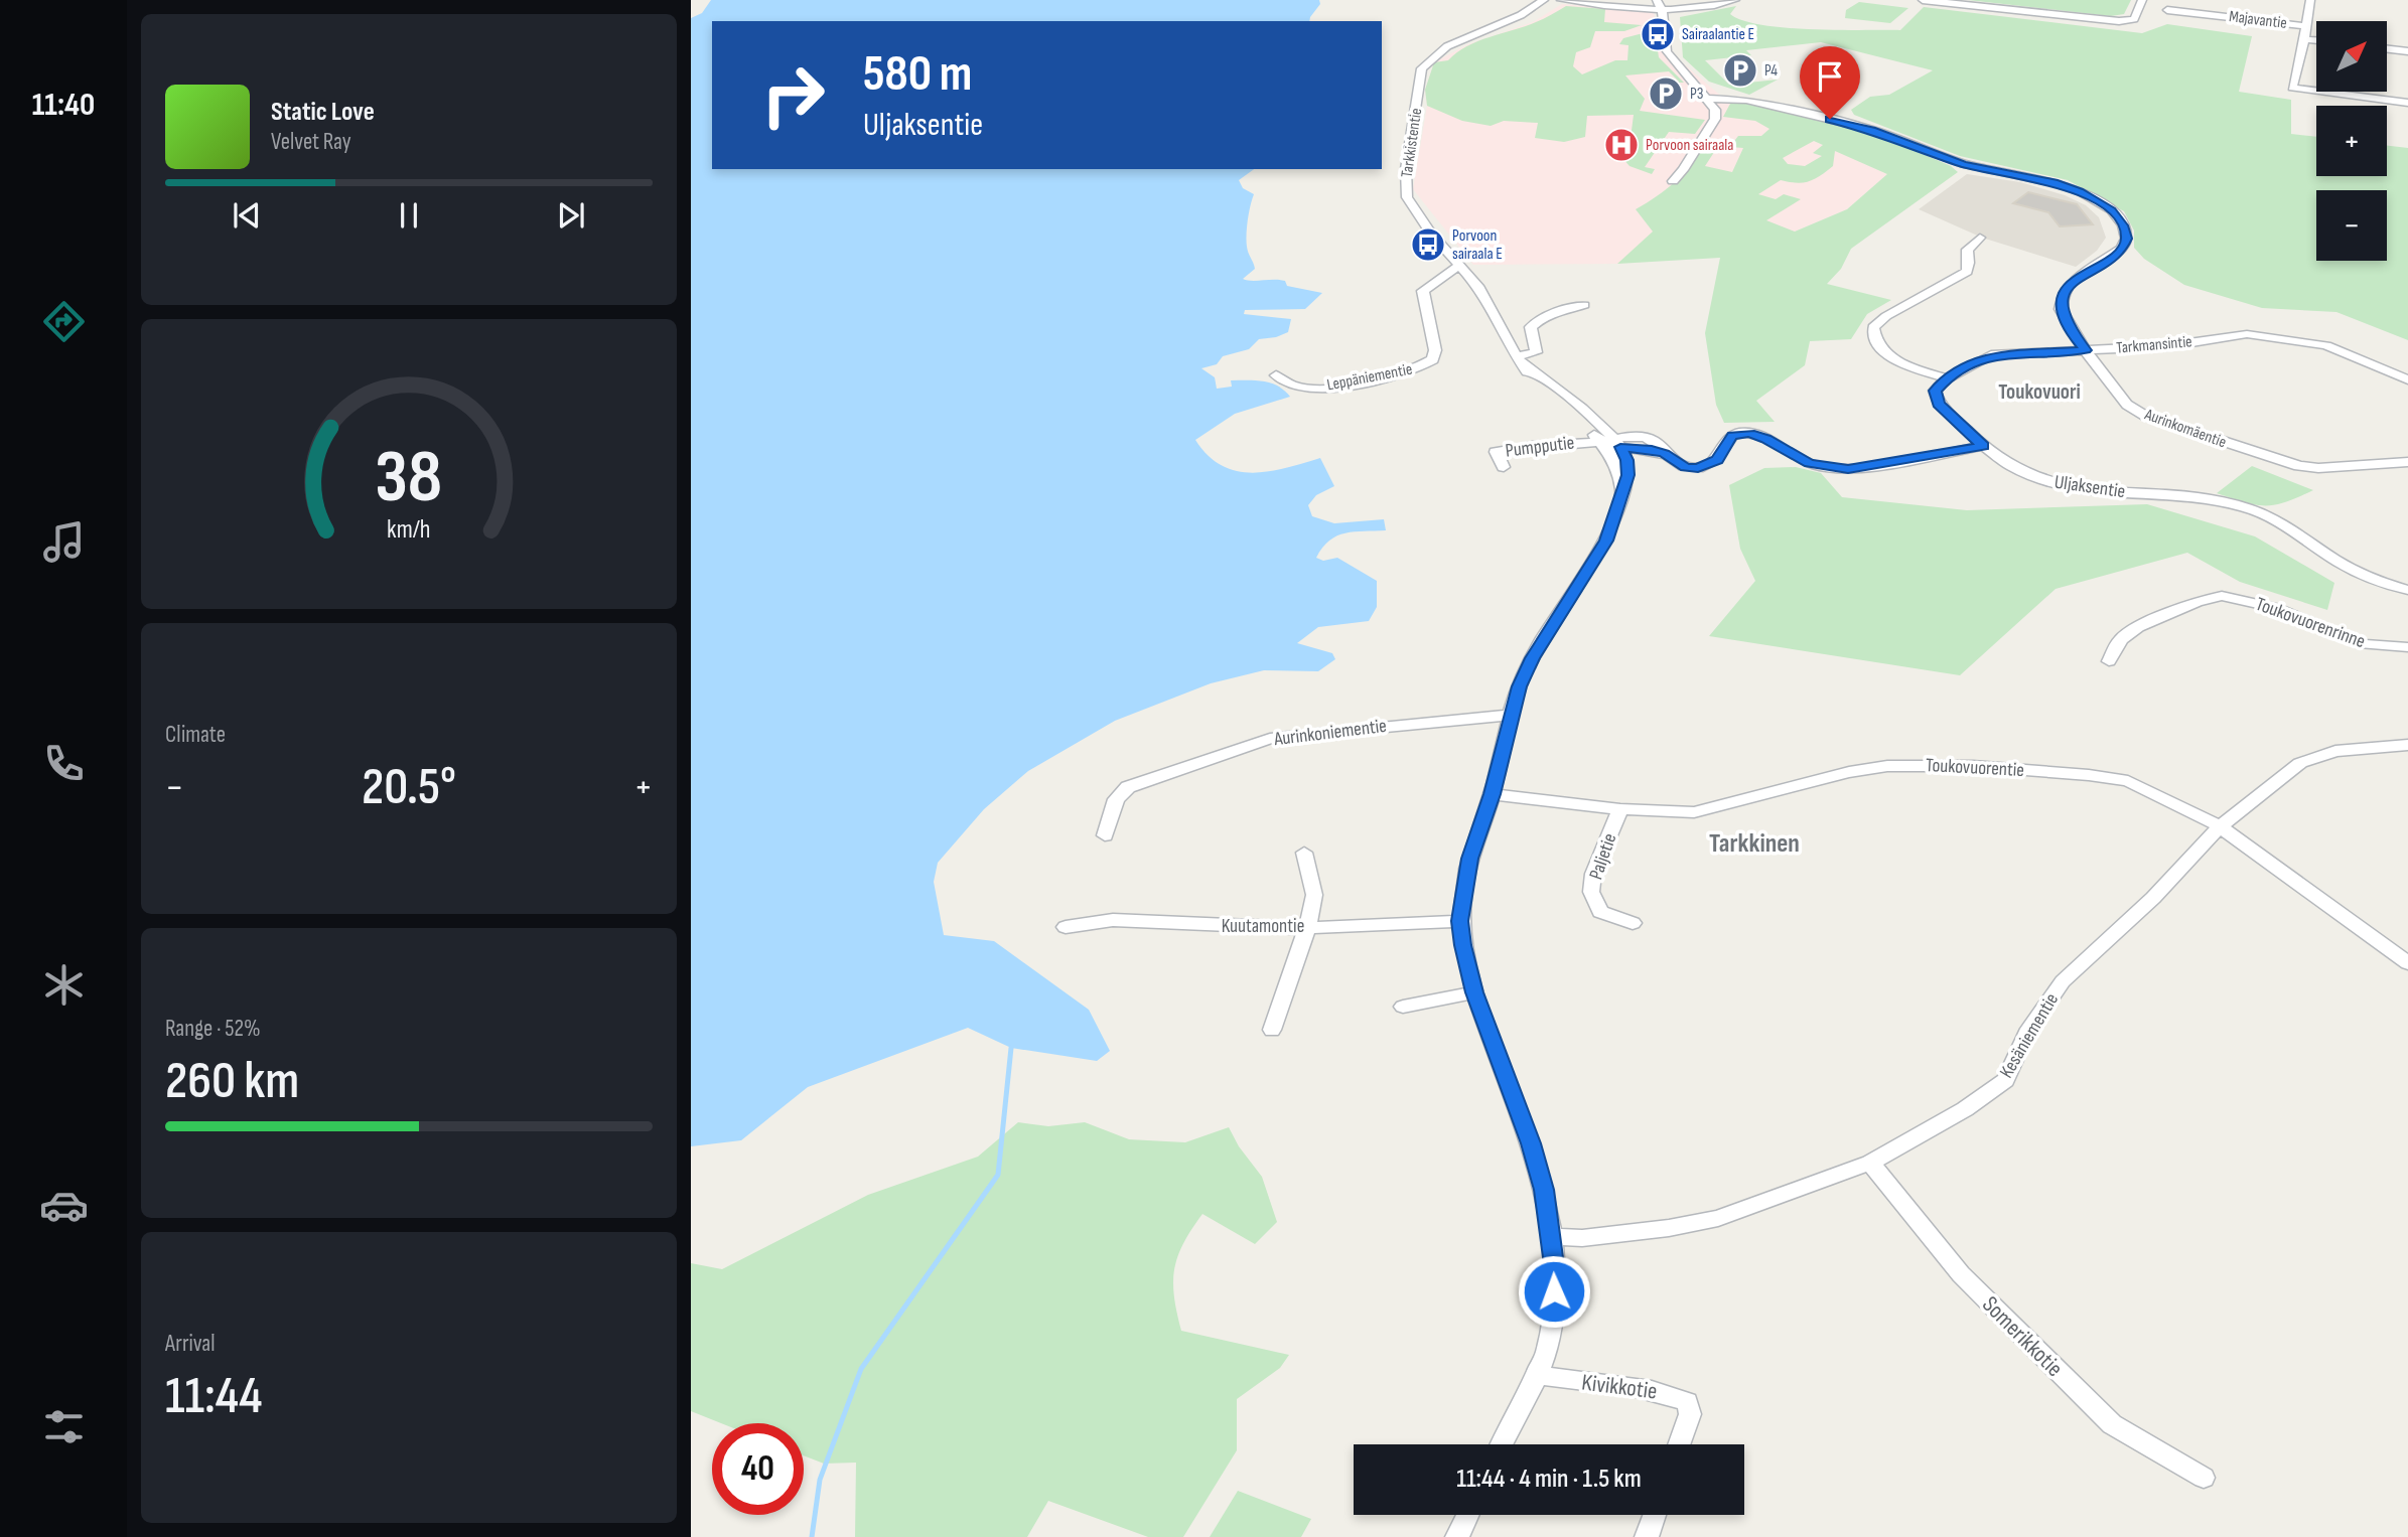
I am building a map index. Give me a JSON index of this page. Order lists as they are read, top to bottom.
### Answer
{
  "streets": {
    "street": [
      "Majavantie",
      "Tarkkistentie",
      "Tarkmansintie",
      "Leppäniementie",
      "Aurinkomäentie",
      "Pumpputie",
      "Uljaksentie",
      "Toukovuorenrinne",
      "Aurinkoniementie",
      "Toukovuorentie",
      "Paljetie",
      "Kuutamontie",
      "Kesäniementie",
      "Somerikkotie",
      "Kivikkotie"
    ]
  },
  "crossings": [
    ["Tarkkistentie", "Leppäniementie"],
    ["Tarkkistentie", "Pumpputie"],
    ["Tarkmansintie", "Aurinkomäentie"],
    ["Toukovuorentie", "Paljetie"],
    ["Toukovuorentie", "Kesäniementie"],
    ["Kesäniementie", "Somerikkotie"]
  ],
  "districts": ["Toukovuori", "Tarkkinen"],
  "places": {
    "bus stop": ["Sairaalantie E", "Porvoon sairaala E"],
    "parking": ["P4", "P3"],
    "hospital": ["Porvoon sairaala"]
  },
  "north": "top right",
  "page": {
    "tabs": "11:40",
    "map_buttons": ["+", "−"],
    "turn": ["580 m", "Uljaksentie"],
    "song": ["Static Love", "Velvet Ray"],
    "tile": [
      "Climate",
      ["Range · 52%", "260 km"],
      ["Arrival", "11:44"]
    ],
    "heat": ["−", "20.5°", "+"],
    "limit": "40",
    "trip": "11:44 · 4 min · 1.5 km",
    "gauge": ["38", "km/h"]
  }
}
